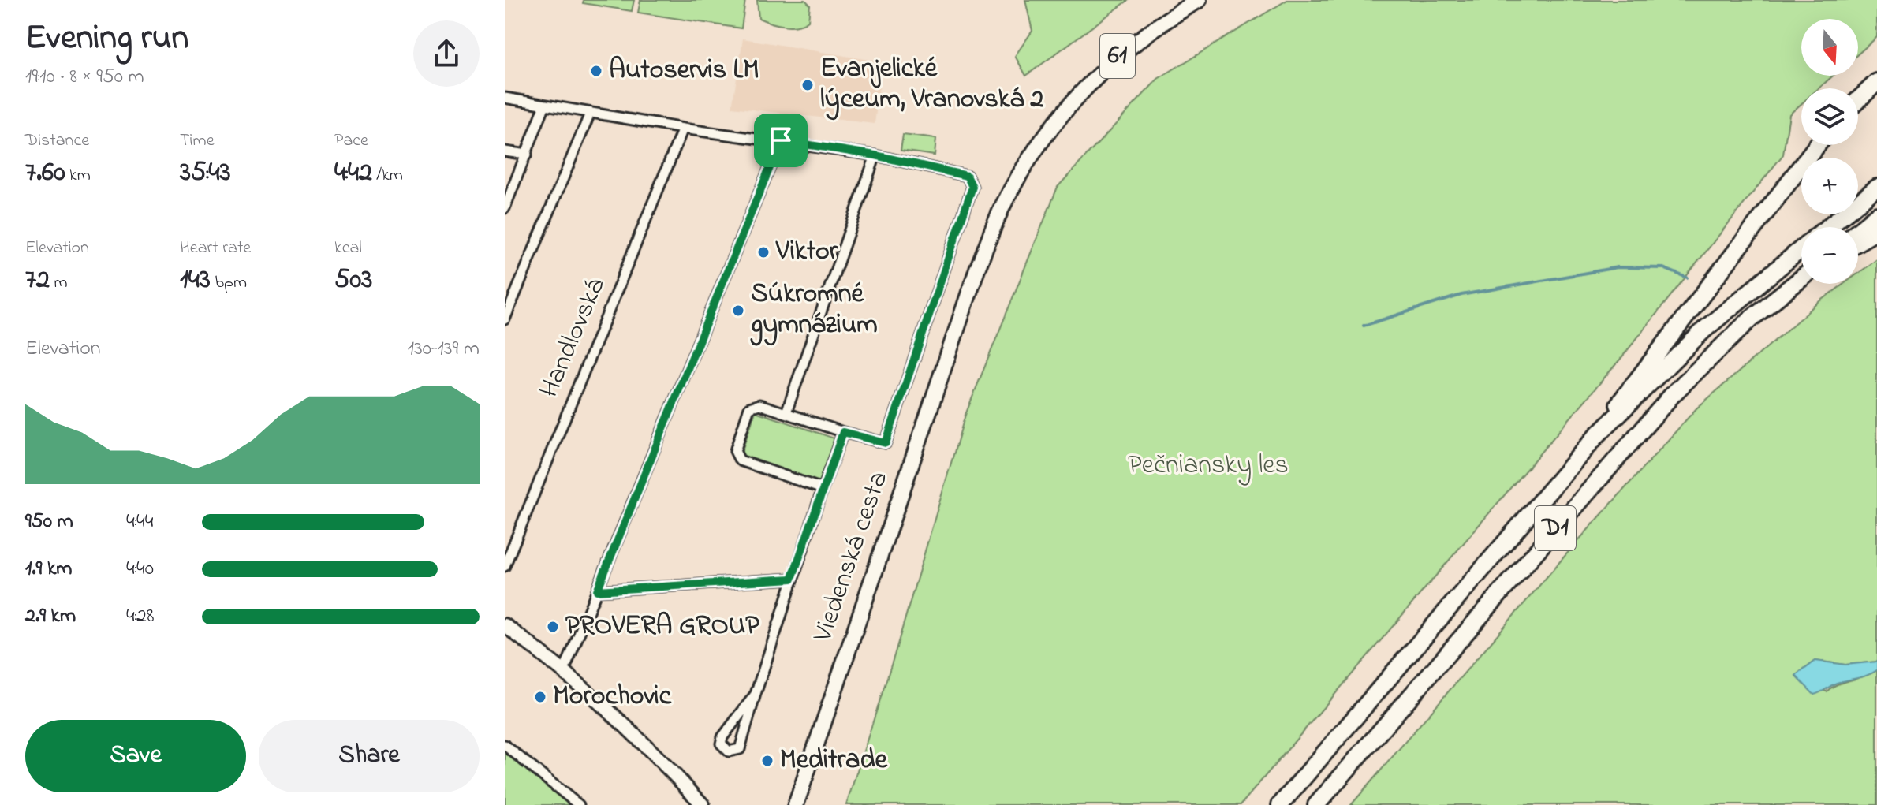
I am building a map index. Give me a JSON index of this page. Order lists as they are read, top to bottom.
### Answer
{
  "streets": {
    "highway": ["D1"],
    "main road": ["61", "Viedenská cesta"],
    "street": ["Handlovská"]
  },
  "parks": ["Pečniansky les"],
  "places": [
    "Autoservis LM",
    "Evanjelické lýceum, Vranovská 2",
    "Viktor",
    "Súkromné gymnázium",
    "PROVERA GROUP",
    "Morochovic",
    "Meditrade"
  ],
  "north": "bottom",
  "page": {
    "heading": ["Evening run", "19:10 · 8 × 950 m"],
    "map_buttons": ["+", "−"],
    "stats": [
      ["Distance", "7.60 km"],
      ["Time", "35:43"],
      ["Pace", "4:42 /km"],
      ["Elevation", "72 m"],
      ["Heart rate", "143 bpm"],
      ["kcal", "503"]
    ],
    "chart": ["Elevation", "130–139 m"],
    "list": [
      {
        "name": "950 m",
        "note": "4:44"
      },
      {
        "name": "1.9 km",
        "note": "4:40"
      },
      {
        "name": "2.9 km",
        "note": "4:28"
      }
    ],
    "buttons": ["Save", "Share"]
  }
}
